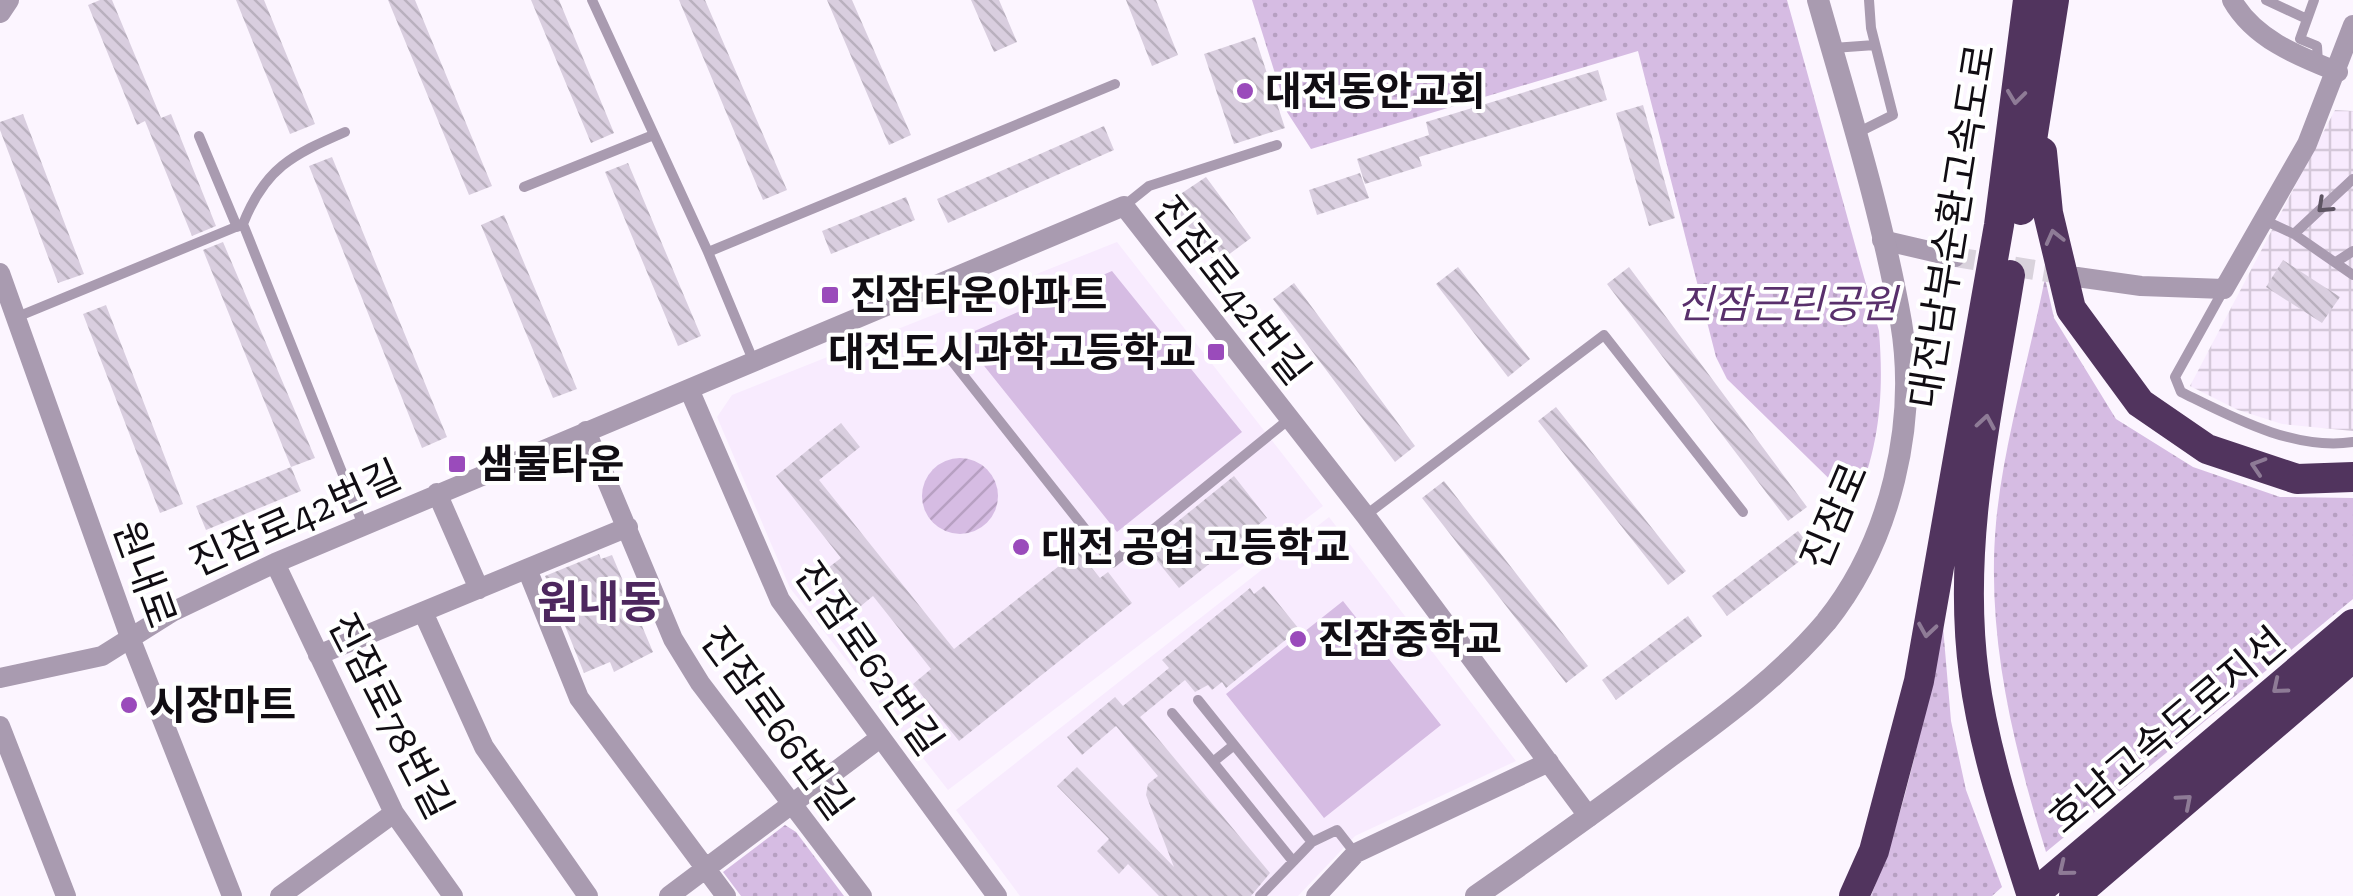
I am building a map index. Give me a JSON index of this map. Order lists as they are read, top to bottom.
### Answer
{
  "streets": {
    "highway": ["대전남부순환고속도로", "호남고속도로지선"],
    "street": [
      "진잠로42번길",
      "진잠로",
      "원내로",
      "진잠로62번길",
      "진잠로78번길",
      "진잠로66번길"
    ]
  },
  "crossings": [
    ["진잠로42번길", "진잠로"],
    ["진잠로42번길", "원내로"],
    ["진잠로42번길", "진잠로62번길"],
    ["진잠로42번길", "진잠로78번길"],
    ["진잠로42번길", "진잠로66번길"]
  ],
  "districts": ["원내동"],
  "parks": ["진잠근린공원"],
  "places": {
    "other": [
      "대전동안교회",
      "대전 공업 고등학교",
      "진잠중학교",
      "시장마트"
    ],
    "transit": ["진잠타운아파트", "대전도시과학고등학교", "샘물타운"]
  }
}
